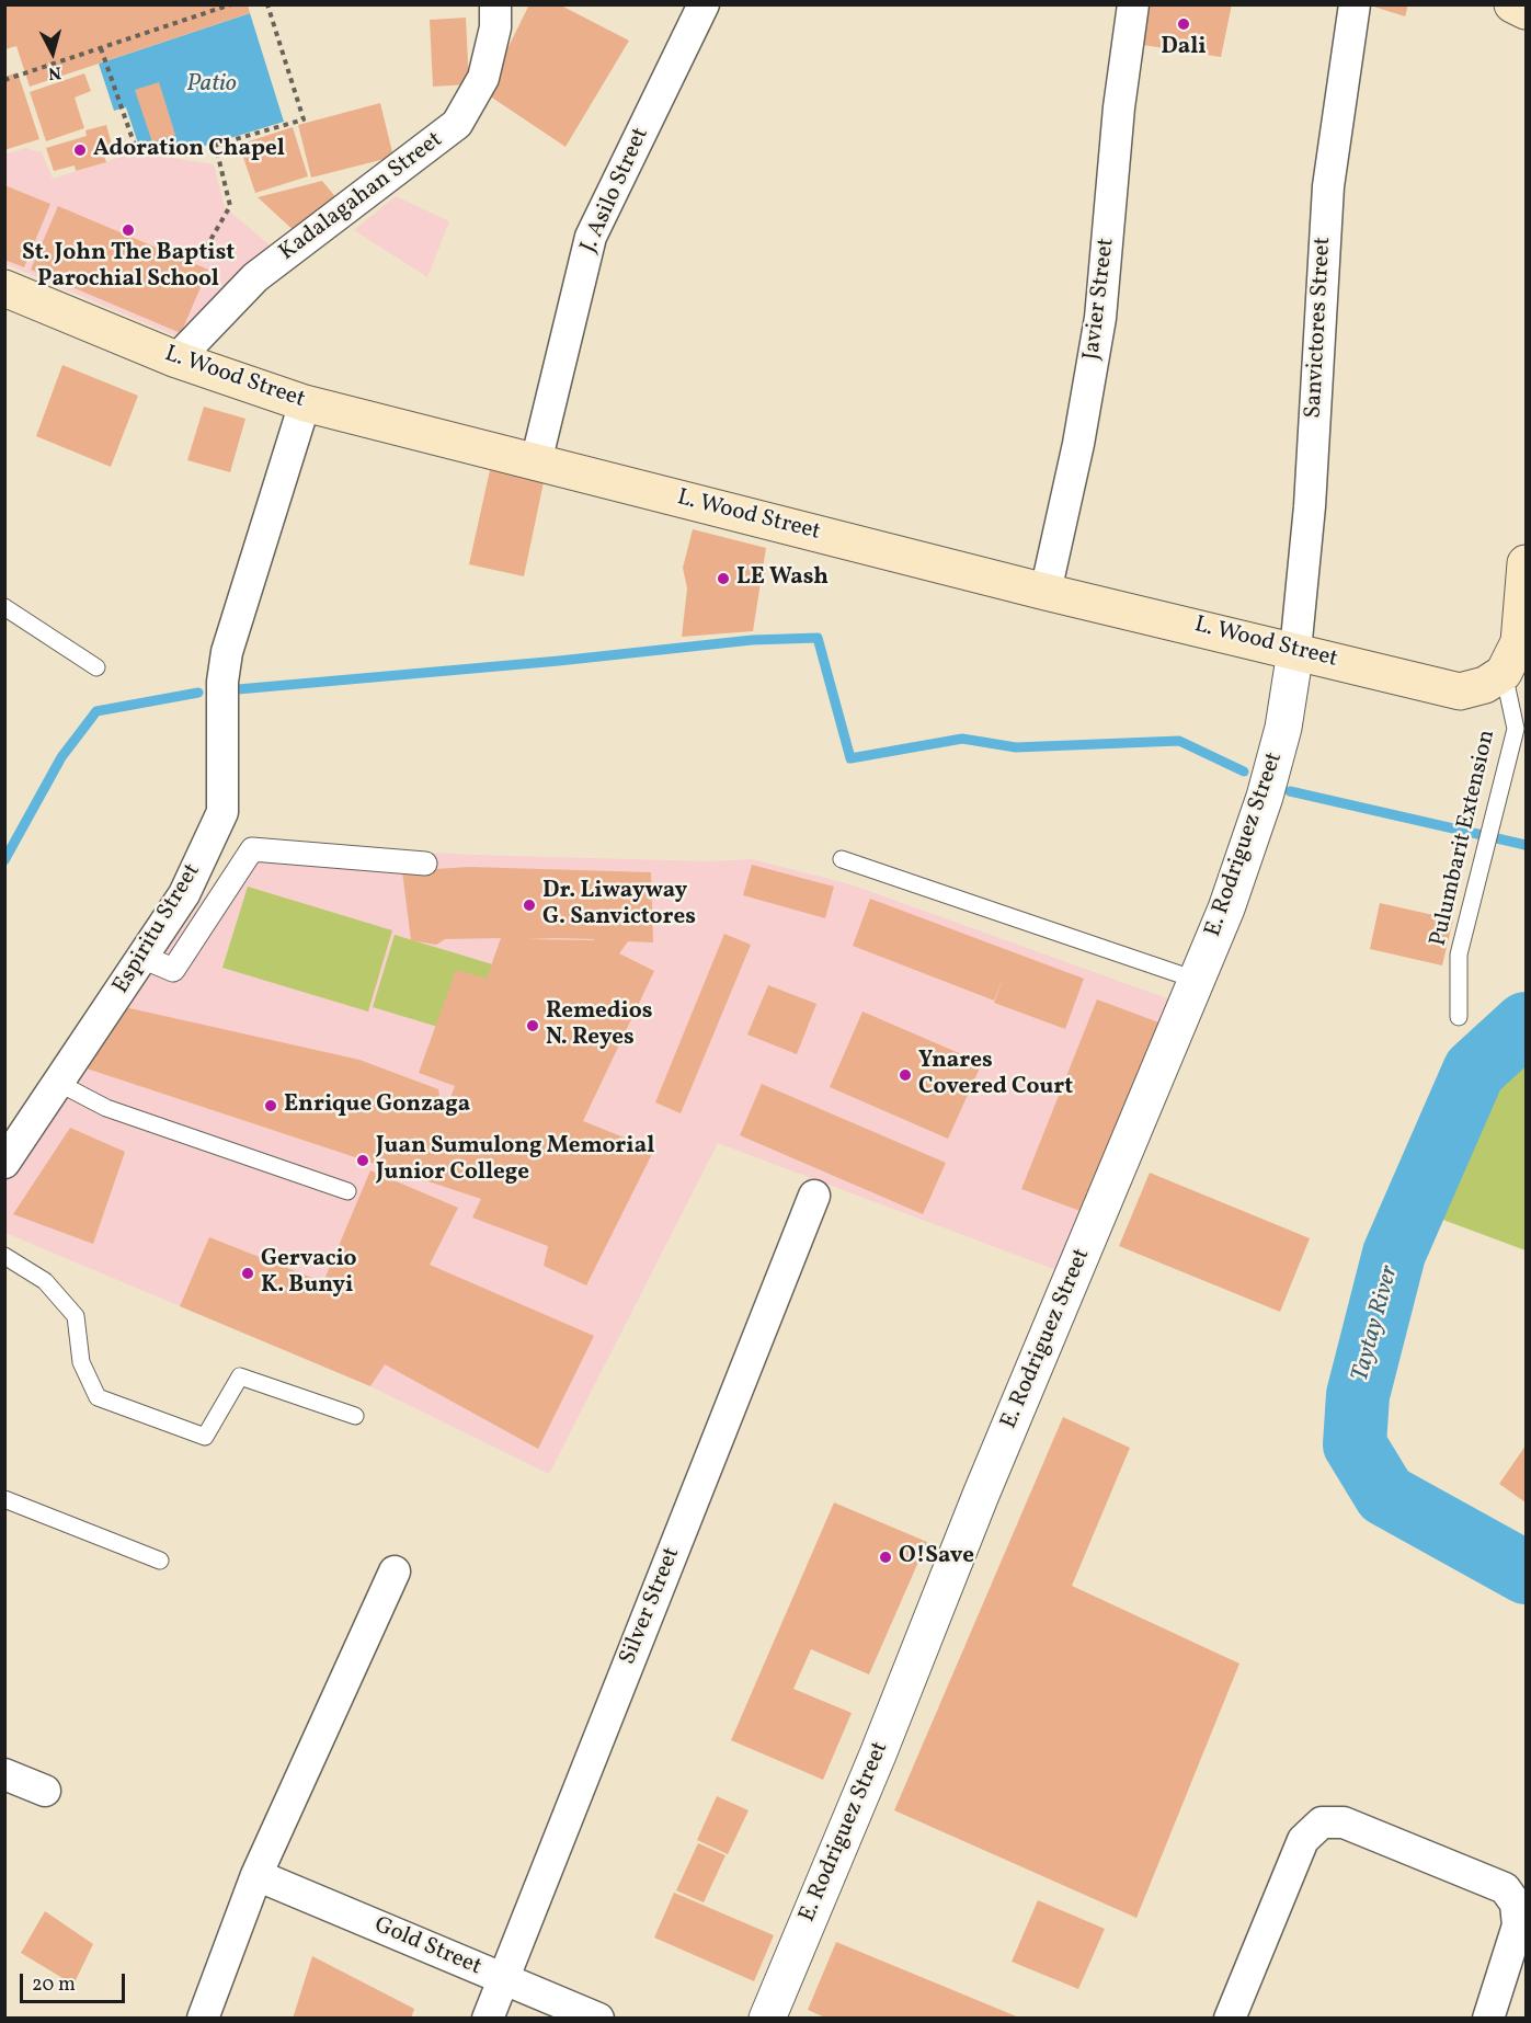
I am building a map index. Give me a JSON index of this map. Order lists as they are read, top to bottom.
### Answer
{
  "streets": {
    "main road": ["L. Wood Street"],
    "street": [
      "J. Asilo Street",
      "Kadalagahan Street",
      "Javier Street",
      "Sanvictores Street",
      "E. Rodriguez Street",
      "Espiritu Street",
      "Silver Street",
      "Gold Street"
    ],
    "lane": ["Pulumbarit Extension"]
  },
  "crossings": [
    ["J. Asilo Street", "L. Wood Street"],
    ["Kadalagahan Street", "L. Wood Street"],
    ["Javier Street", "L. Wood Street"],
    ["Sanvictores Street", "L. Wood Street"],
    ["Sanvictores Street", "E. Rodriguez Street"],
    ["L. Wood Street", "Pulumbarit Extension"],
    ["L. Wood Street", "E. Rodriguez Street"],
    ["L. Wood Street", "Espiritu Street"],
    ["Silver Street", "Gold Street"]
  ],
  "water": ["Patio", "Taytay River"],
  "places": [
    "Dali",
    "Adoration Chapel",
    "St. John The Baptist Parochial School",
    "LE Wash",
    "Dr. Liwayway G. Sanvictores",
    "Remedios N. Reyes",
    "Ynares Covered Court",
    "Enrique Gonzaga",
    "Juan Sumulong Memorial Junior College",
    "Gervacio K. Bunyi",
    "O!Save"
  ],
  "scale_bar": "20 m",
  "north": "bottom"
}
